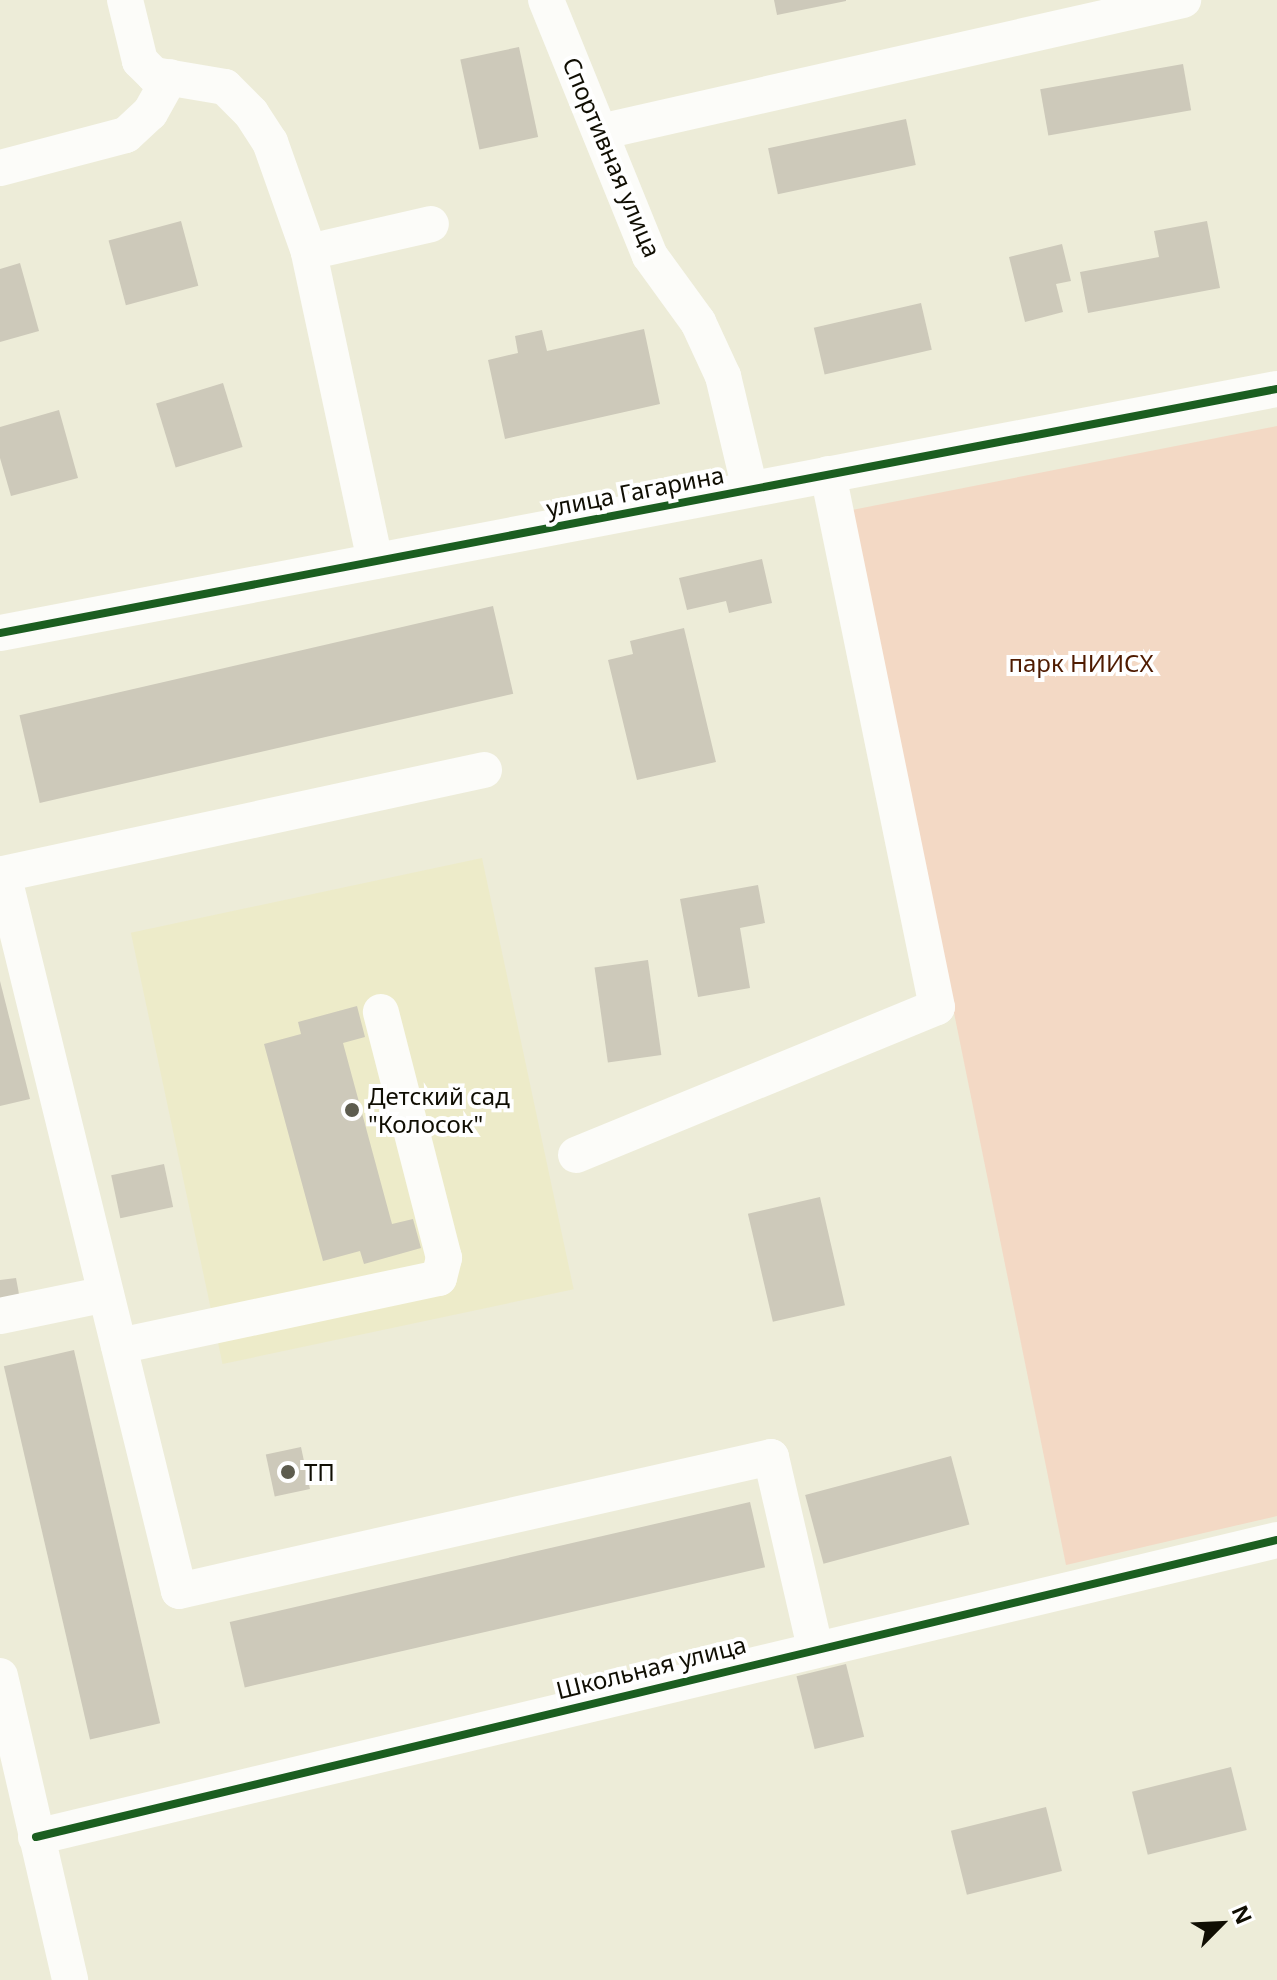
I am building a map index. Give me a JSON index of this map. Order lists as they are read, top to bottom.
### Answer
{
  "streets": {
    "street": ["Спортивная улица", "улица Гагарина", "Школьная улица"]
  },
  "crossings": [
    ["Спортивная улица", "улица Гагарина"]
  ],
  "parks": ["парк НИИСХ"],
  "places": ["Детский сад \"Колосок\"", "ТП"],
  "north": "top right"
}
